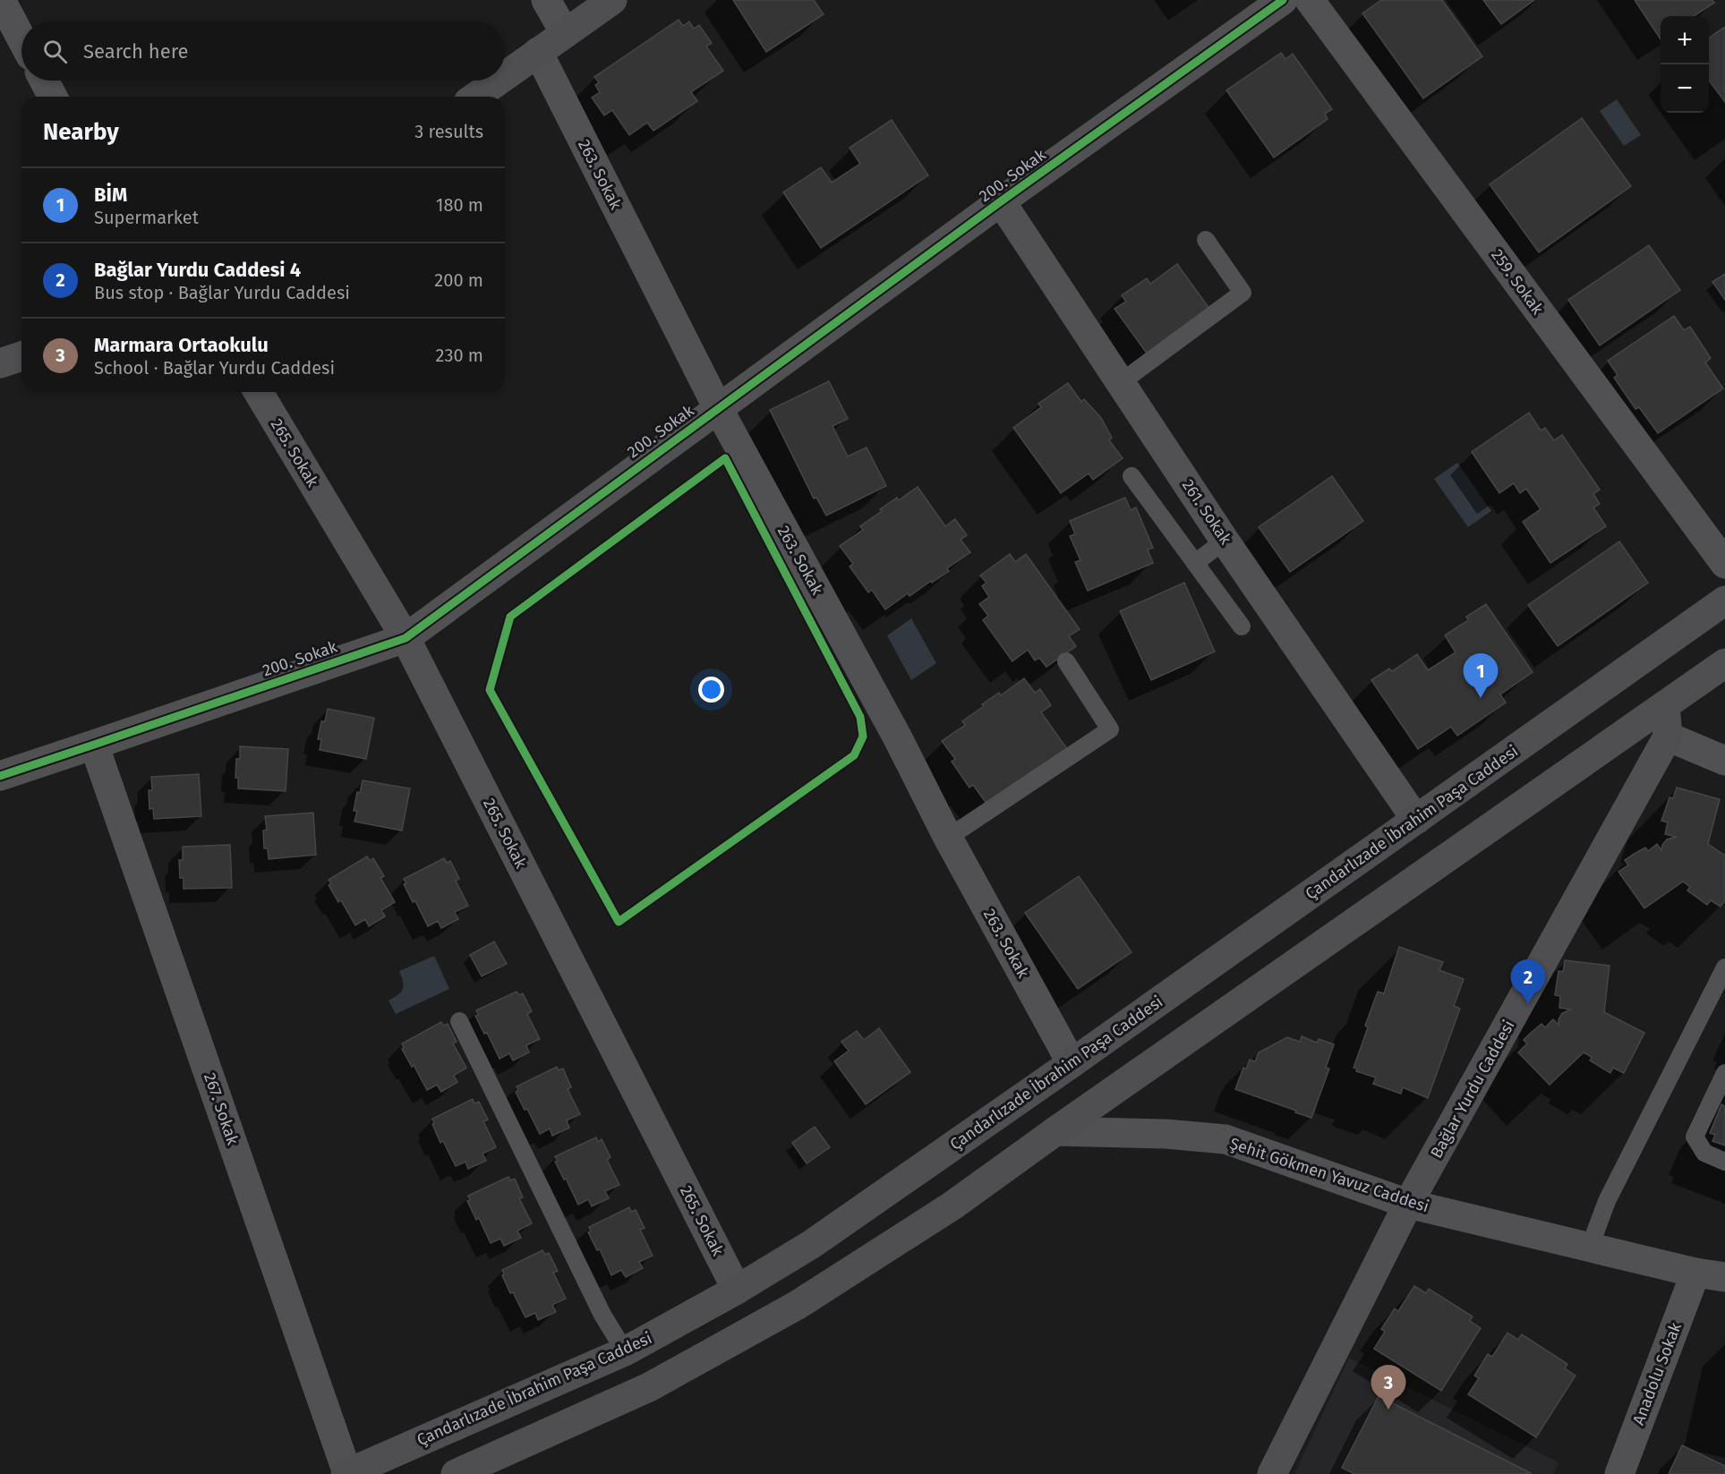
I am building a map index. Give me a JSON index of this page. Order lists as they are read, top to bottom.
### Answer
{
  "streets": {
    "main road": ["Çandarlızade İbrahim Paşa Caddesi", "Bağlar Yurdu Caddesi"],
    "street": [
      "263. Sokak",
      "200. Sokak",
      "259. Sokak",
      "265. Sokak",
      "261. Sokak",
      "267. Sokak",
      "Şehit Gökmen Yavuz Caddesi",
      "Anadolu Sokak"
    ]
  },
  "crossings": [
    ["263. Sokak", "200. Sokak"],
    ["263. Sokak", "Çandarlızade İbrahim Paşa Caddesi"],
    ["200. Sokak", "265. Sokak"],
    ["200. Sokak", "261. Sokak"],
    ["200. Sokak", "267. Sokak"],
    ["265. Sokak", "Çandarlızade İbrahim Paşa Caddesi"],
    ["261. Sokak", "Çandarlızade İbrahim Paşa Caddesi"],
    ["Çandarlızade İbrahim Paşa Caddesi", "267. Sokak"],
    ["Bağlar Yurdu Caddesi", "Şehit Gökmen Yavuz Caddesi"],
    ["Şehit Gökmen Yavuz Caddesi", "Anadolu Sokak"]
  ],
  "page": {
    "map_buttons": ["+", "−"],
    "search": "Search here",
    "heading": ["Nearby", "3 results"],
    "list": [
      {
        "mark": "1",
        "name": "BİM",
        "note": "Supermarket",
        "value": "180 m"
      },
      {
        "mark": "2",
        "name": "Bağlar Yurdu Caddesi 4",
        "note": "Bus stop · Bağlar Yurdu Caddesi",
        "value": "200 m"
      },
      {
        "mark": "3",
        "name": "Marmara Ortaokulu",
        "note": "School · Bağlar Yurdu Caddesi",
        "value": "230 m"
      }
    ],
    "pins": ["1", "2", "3"]
  }
}
